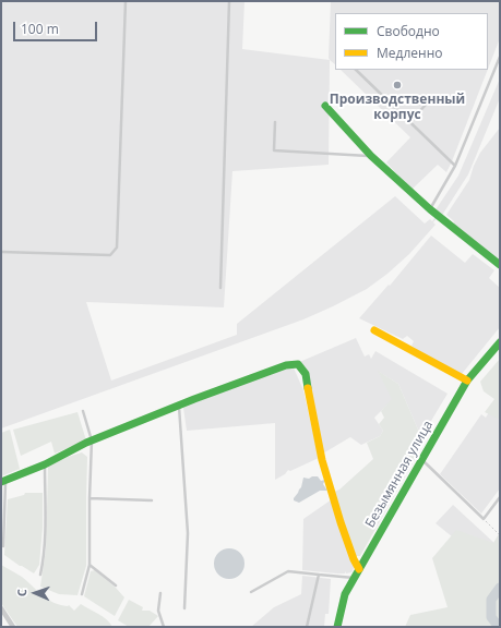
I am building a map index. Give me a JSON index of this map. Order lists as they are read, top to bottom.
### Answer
{
  "streets": {
    "street": ["Безымянная улица"]
  },
  "places": ["Производственный корпус"],
  "legend": ["Свободно", "Медленно"],
  "scale_bar": "100 m",
  "north": "left"
}
